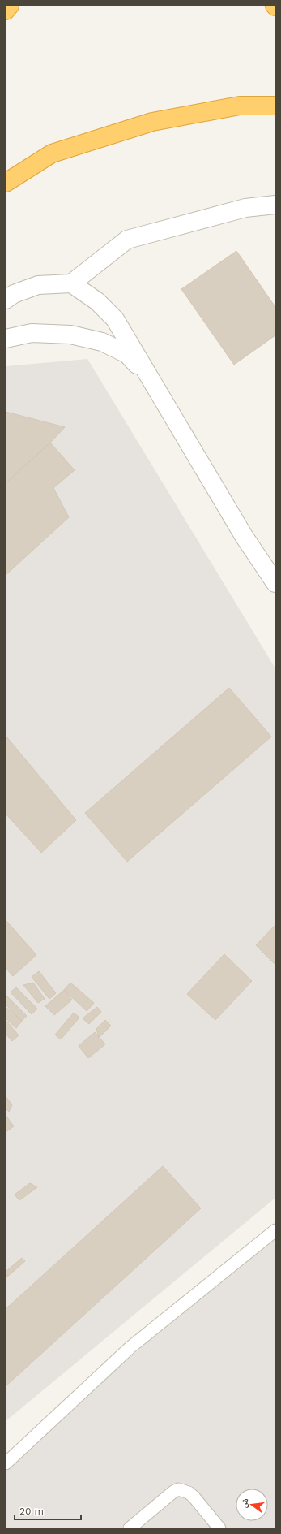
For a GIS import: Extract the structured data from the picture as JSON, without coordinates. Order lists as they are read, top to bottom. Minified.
{"scale_bar":"20 m","north":"left"}
